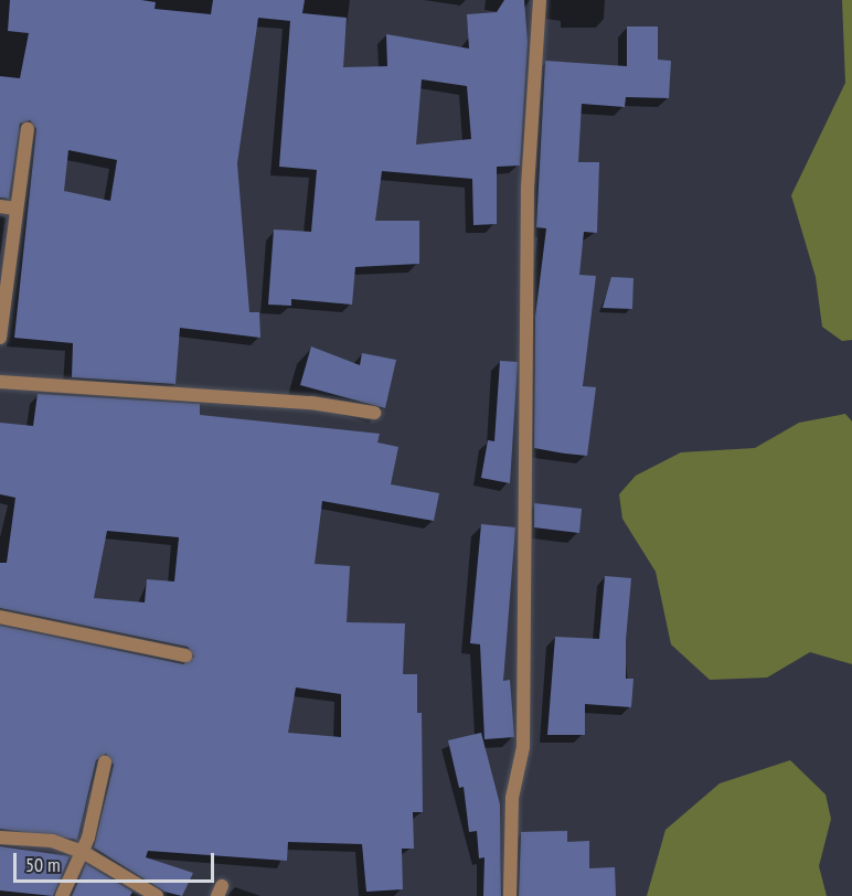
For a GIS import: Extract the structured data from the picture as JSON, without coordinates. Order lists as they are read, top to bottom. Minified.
{"scale_bar":"50 m"}
